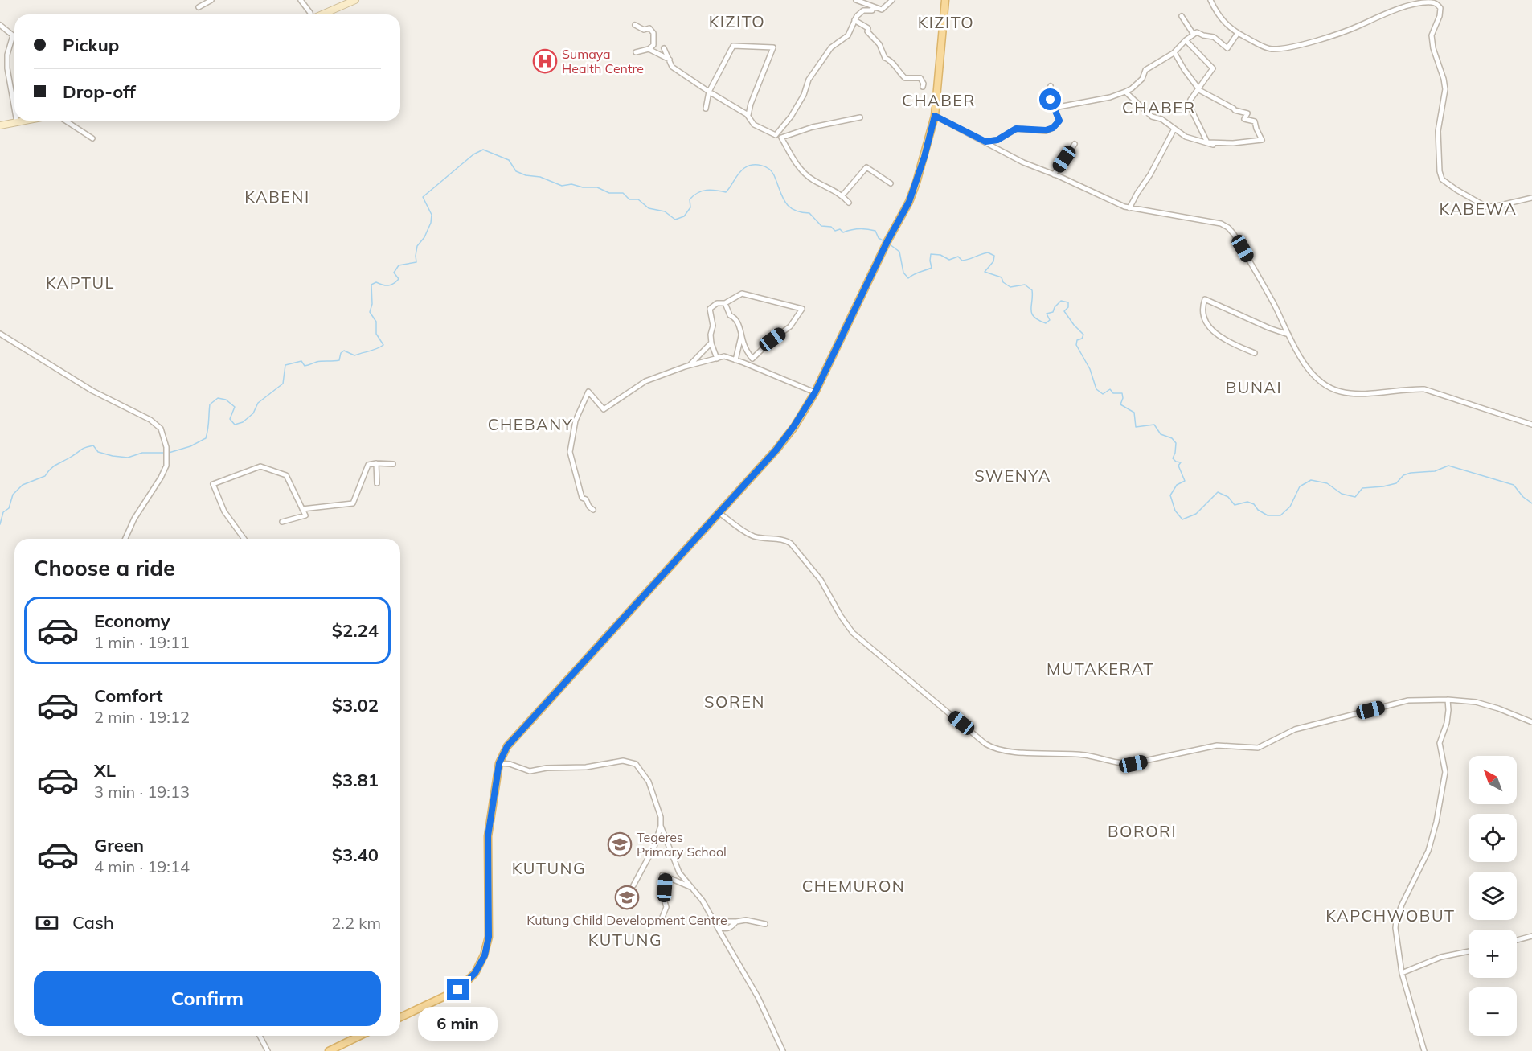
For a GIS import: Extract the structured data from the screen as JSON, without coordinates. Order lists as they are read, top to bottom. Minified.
{"districts":["KIZITO","KIZITO","CHABER","CHABER","KABENI","KABEWA","KAPTUL","BUNAI","CHEBANY","SWENYA","MUTAKERAT","SOREN","BORORI","KUTUNG","CHEMURON","KAPCHWOBUT","KUTUNG"],"places":{"hospital":["Sumaya Health Centre"],"school or university":["Tegeres Primary School","Kutung Child Development Centre"]},"north":"top left","page":{"banner":["Pickup","Drop-off"],"heading":"Choose a ride","list":[{"name":"Economy","note":"1 min · 19:11","value":"$2.24"},{"name":"Comfort","note":"2 min · 19:12","value":"$3.02"},{"name":"XL","note":"3 min · 19:13","value":"$3.81"},{"name":"Green","note":"4 min · 19:14","value":"$3.40"}],"map_buttons":["+","−"],"pay":["Cash","2.2 km"],"buttons":"Confirm","bubble":"6 min"}}
